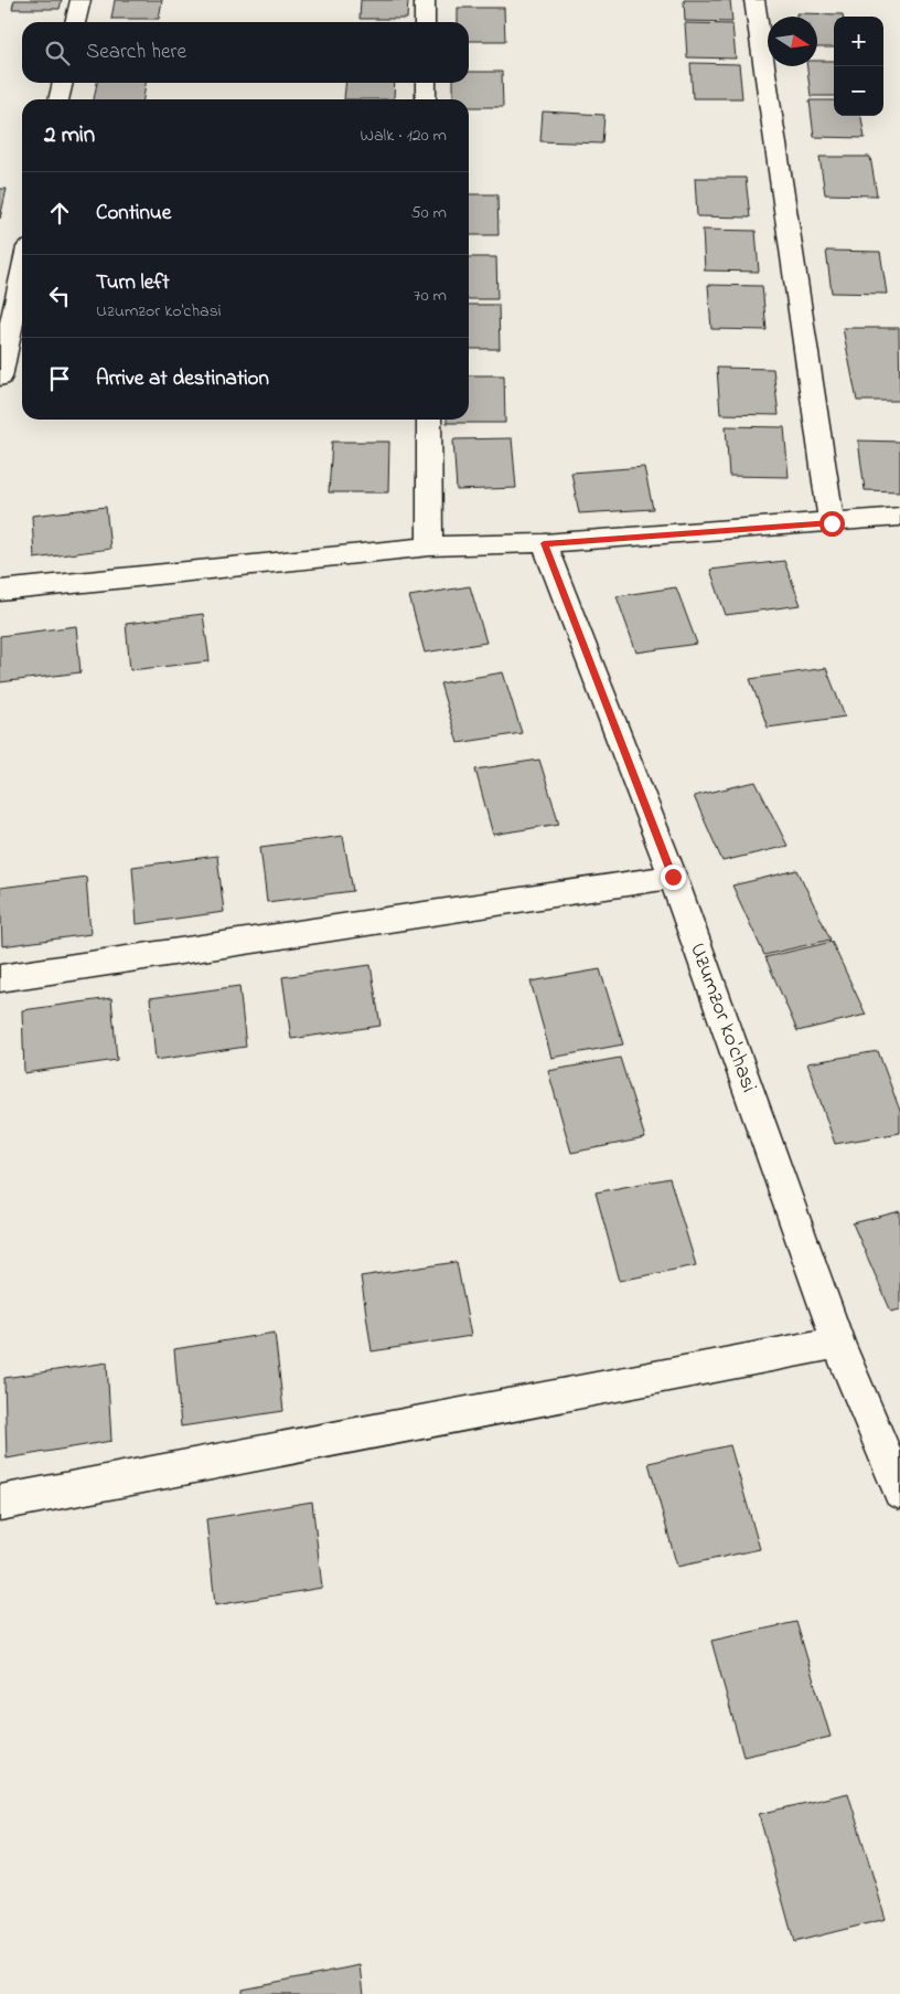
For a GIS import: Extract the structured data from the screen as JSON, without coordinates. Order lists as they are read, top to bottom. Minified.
{"streets":{"street":["Uzumzor ko'chasi"]},"north":"right","page":{"map_buttons":["+","−"],"search":"Search here","heading":["2 min","Walk · 120 m"],"list":[["Continue","50 m"],["Turn left","Uzumzor ko'chasi","70 m"],"Arrive at destination"]}}
